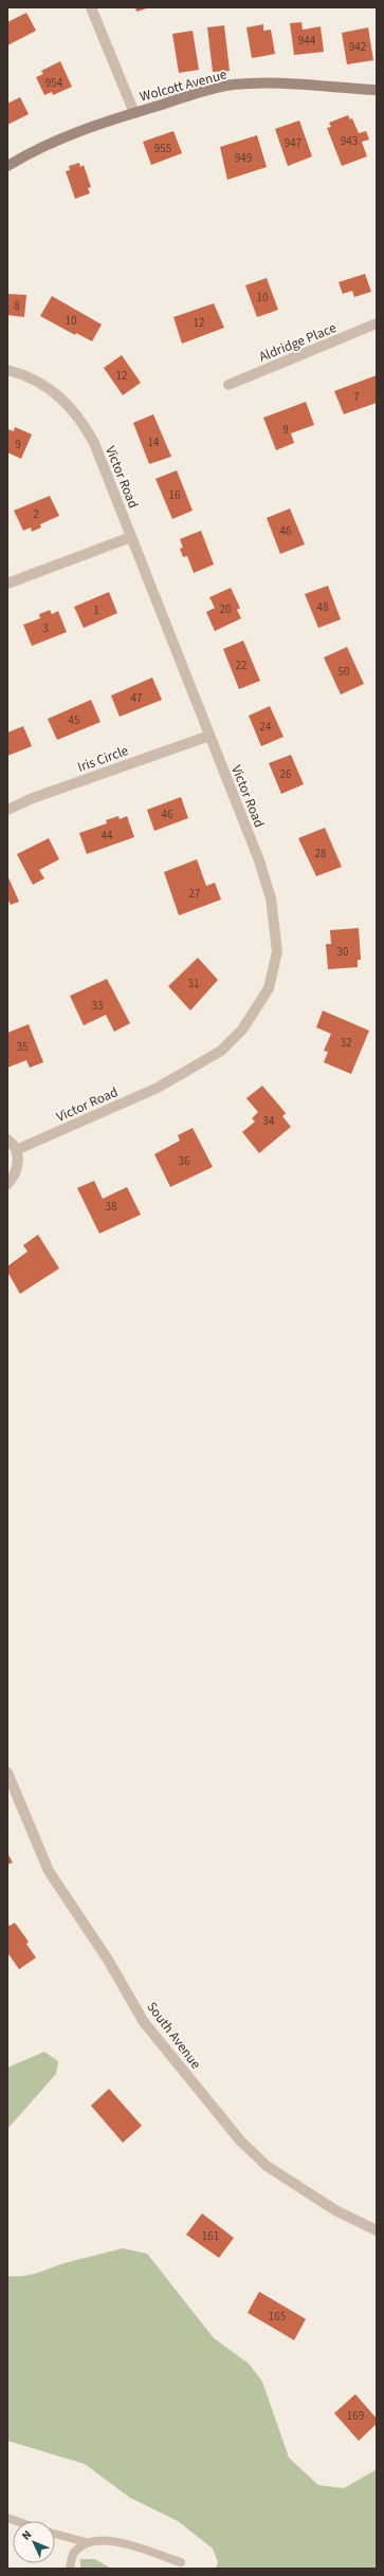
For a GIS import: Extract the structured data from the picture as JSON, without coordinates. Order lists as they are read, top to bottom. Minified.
{"streets":{"main road":["Wolcott Avenue"],"street":["Aldridge Place","Victor Road","Iris Circle","South Avenue"]},"crossings":[["Victor Road","Iris Circle"]],"house_numbers":["944","942","954","943","947","955","949","10","8","10","12","12","7","9","14","9","16","2","46","48","20","1","3","22","50","47","45","24","26","46","44","28","27","30","31","33","32","35","34","36","38","161","165","169"],"north":"top left"}
